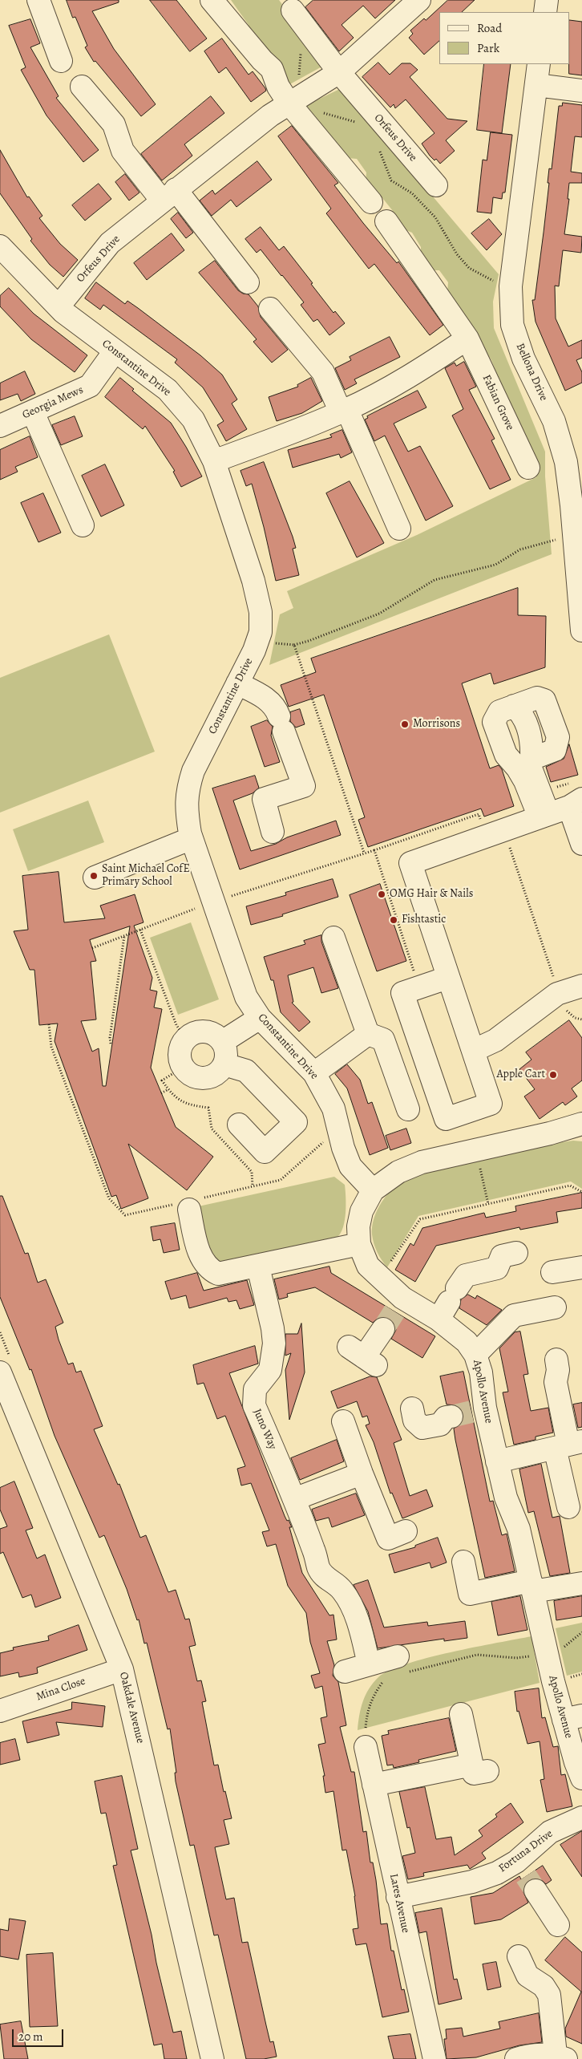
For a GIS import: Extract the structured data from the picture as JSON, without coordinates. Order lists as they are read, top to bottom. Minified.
{"streets":{"street":["Orfeus Drive","Constantine Drive","Bellona Drive","Georgia Mews","Fabian Grove","Apollo Avenue","Juno Way","Mina Close","Oakdale Avenue","Fortuna Drive","Lares Avenue"]},"crossings":[["Orfeus Drive","Constantine Drive"],["Constantine Drive","Georgia Mews"],["Constantine Drive","Apollo Avenue"],["Mina Close","Oakdale Avenue"],["Fortuna Drive","Lares Avenue"]],"places":["Morrisons","Saint Michael CofE Primary School","OMG Hair & Nails","Fishtastic","Apple Cart"],"legend":["Road","Park"],"scale_bar":"20 m"}
